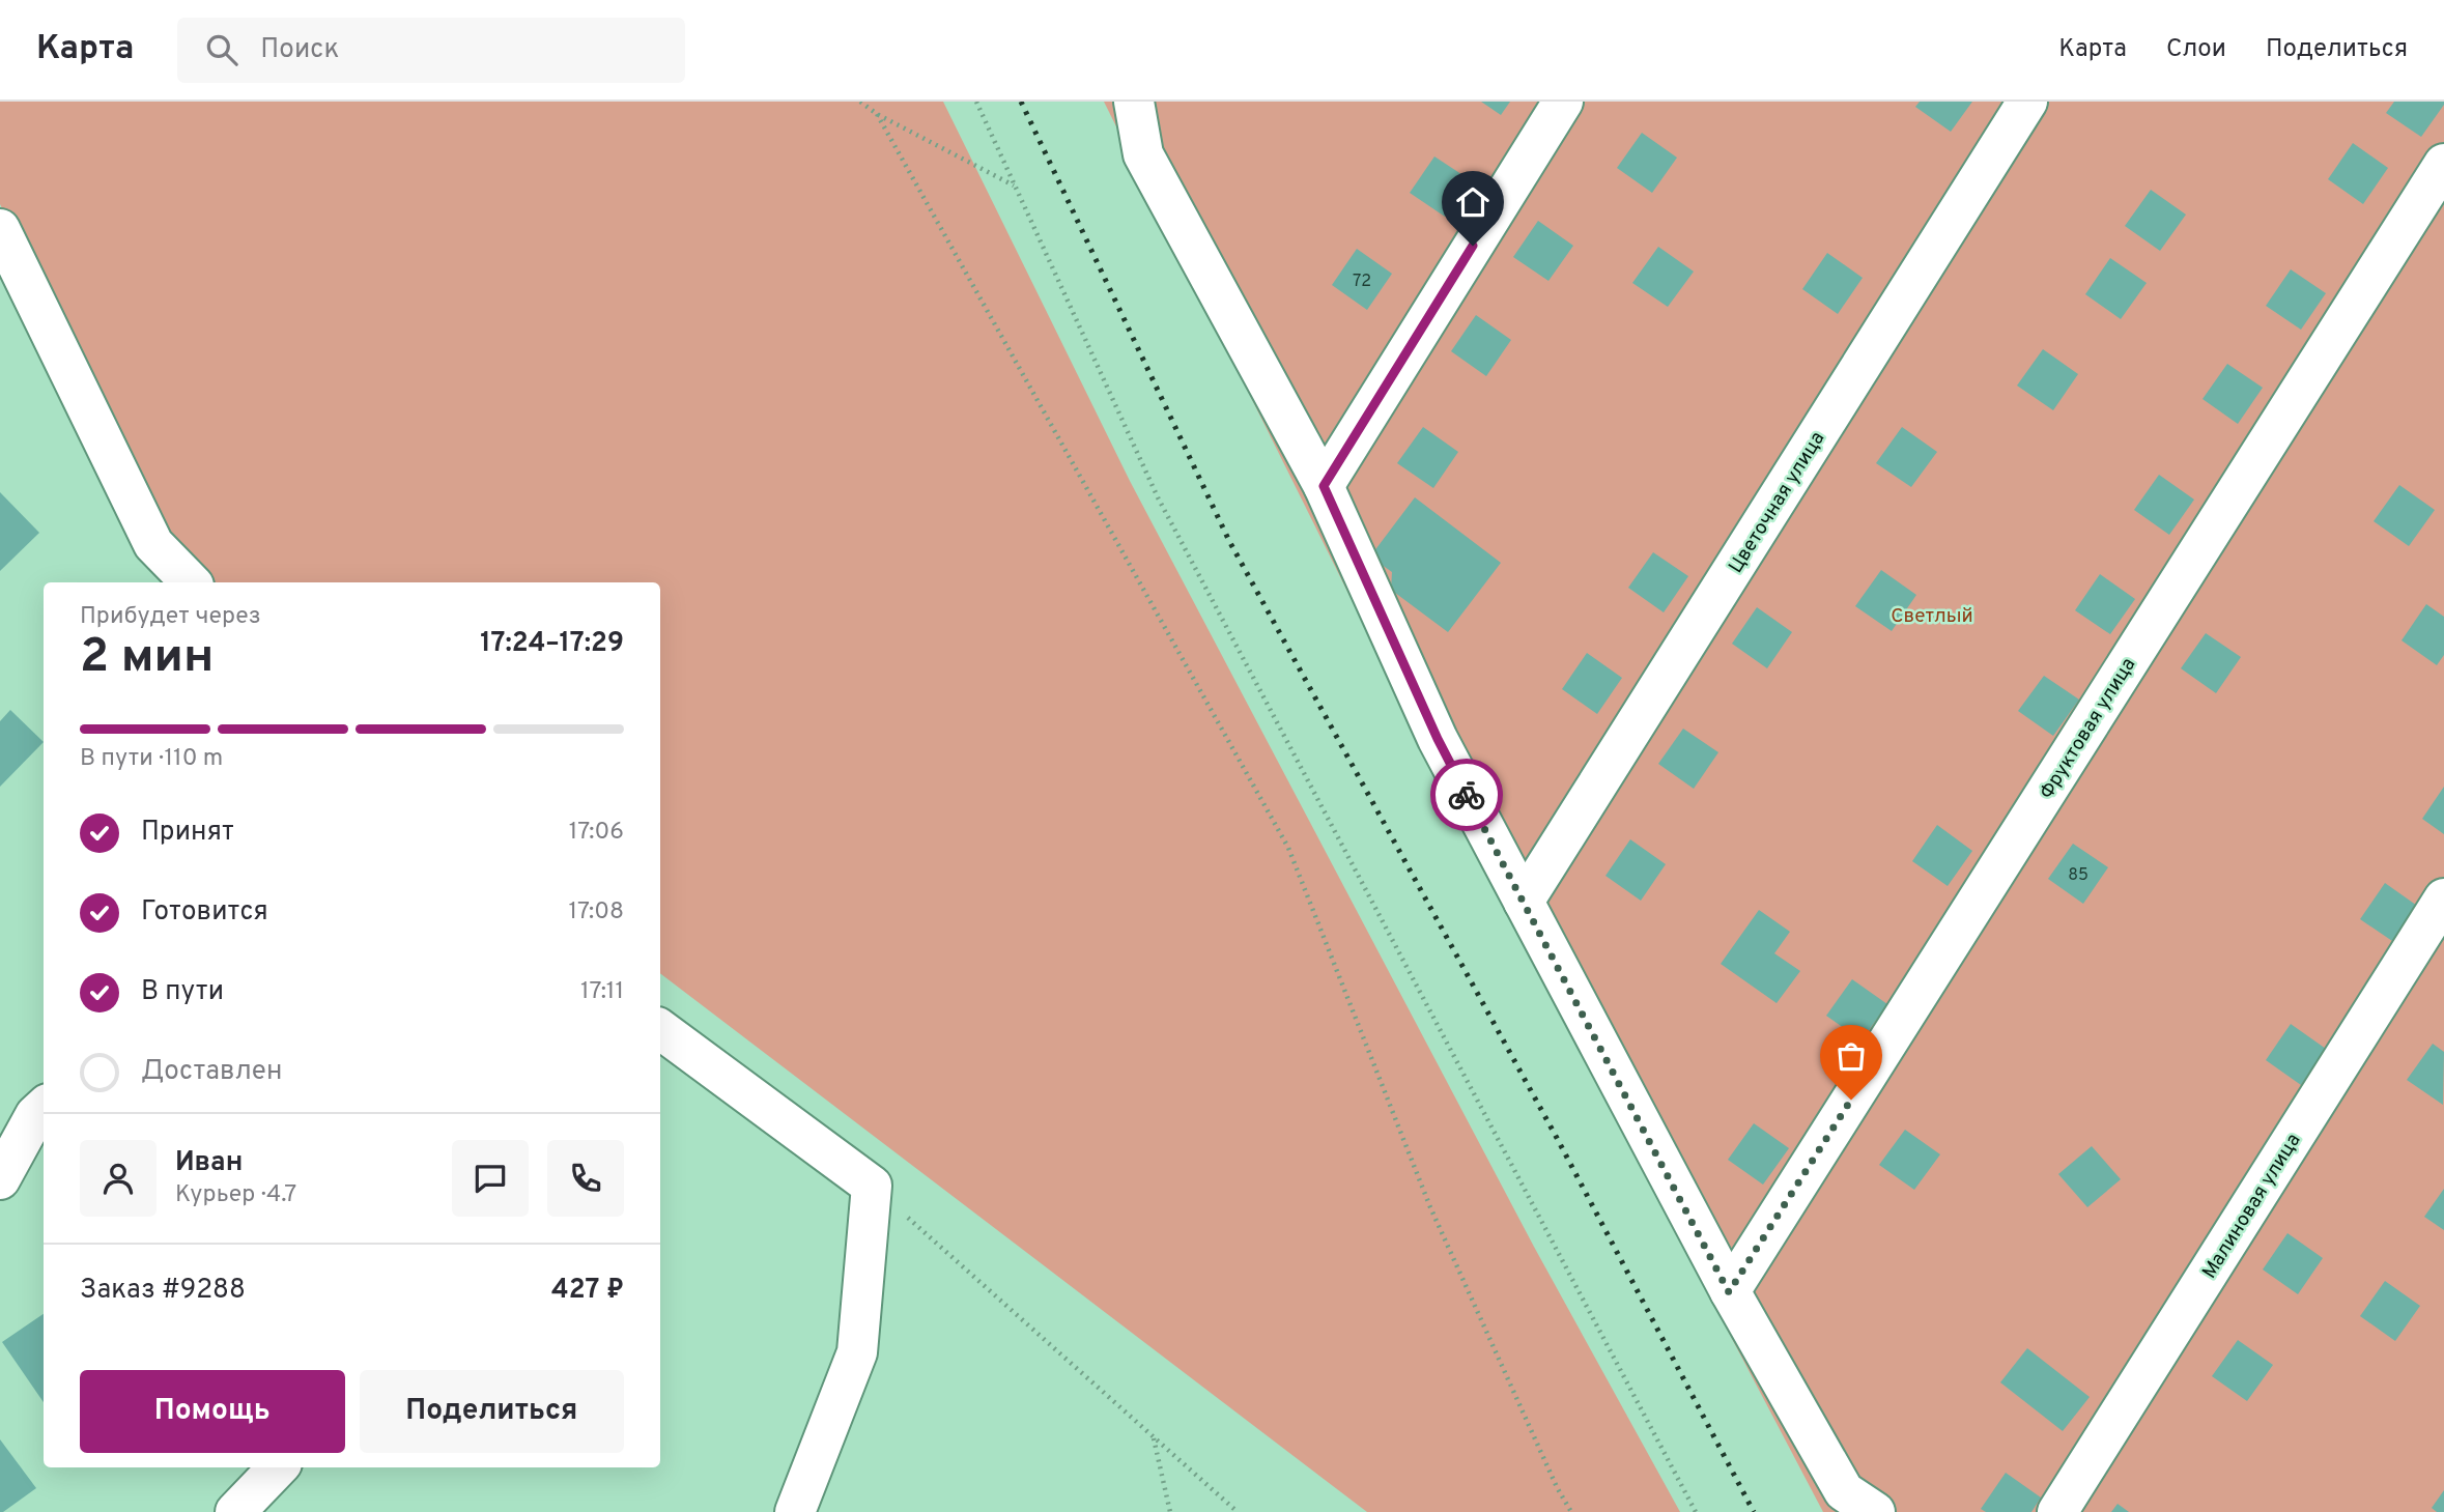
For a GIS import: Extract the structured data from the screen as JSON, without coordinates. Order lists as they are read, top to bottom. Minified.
{"streets":{"street":["Цветочная улица","Фруктовая улица","Малиновая улица"]},"parks":["Светлый"],"house_numbers":["72","85"],"page":{"header":"Карта","search":"Поиск","nav":["Карта","Слои","Поделиться"],"heading":["2 мин","Прибудет через","17:24–17:29"],"panel":["Иван","Курьер · 4.7","Заказ #9288","427 ₽"],"bar":"В пути · 110 m","list":[["Принят","17:06"],["Готовится","17:08"],["В пути","17:11"],"Доставлен"],"buttons":["Помощь","Поделиться"]}}
